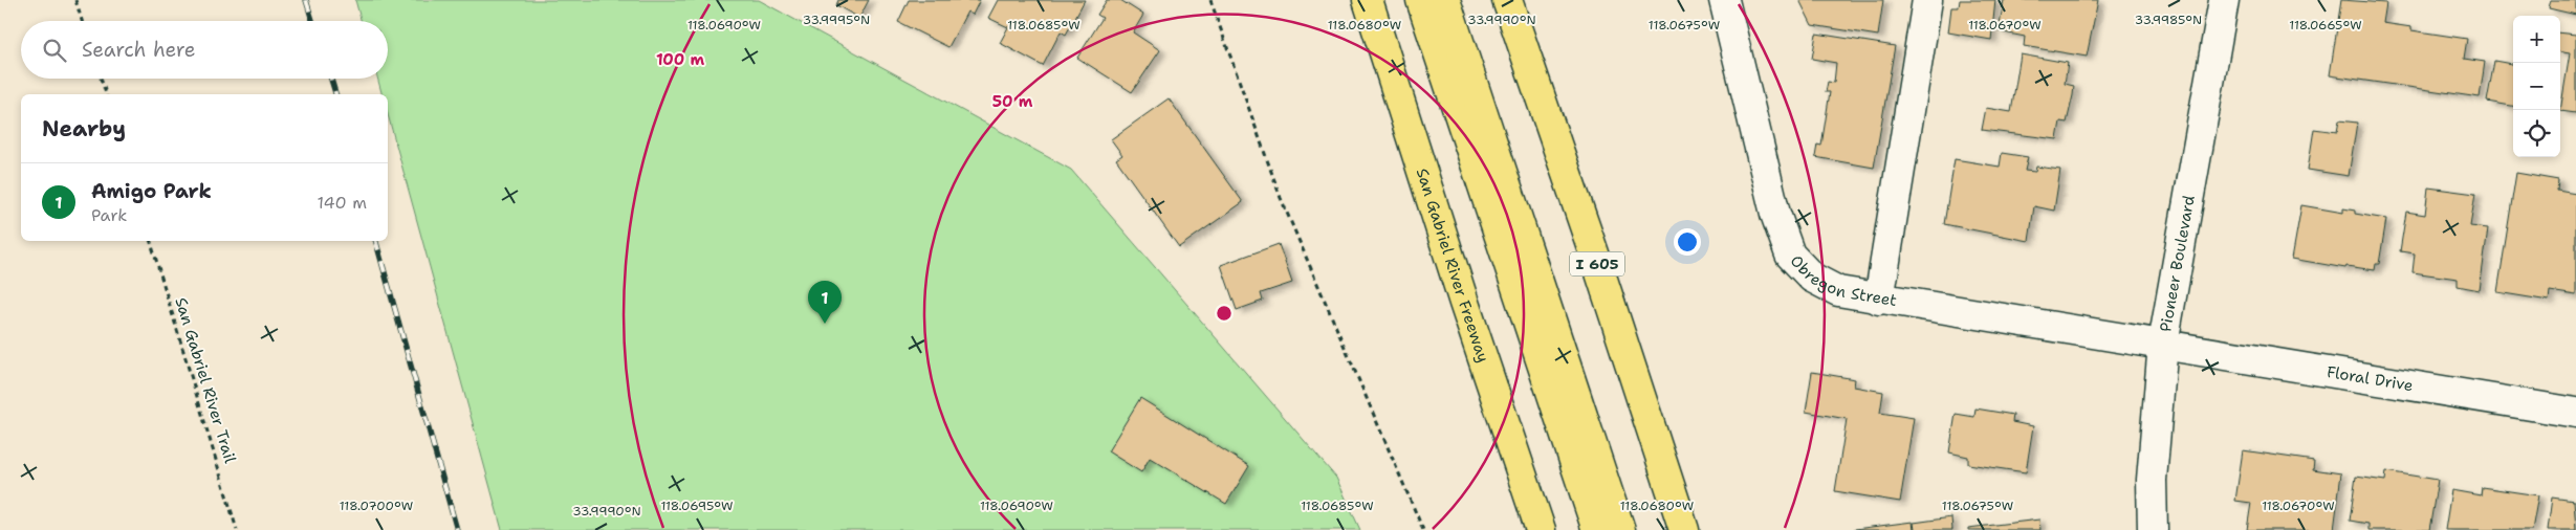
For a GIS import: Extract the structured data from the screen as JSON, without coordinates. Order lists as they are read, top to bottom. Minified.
{"streets":{"highway":["I 605","San Gabriel River Freeway"],"street":["Pioneer Boulevard","Obregon Street","Floral Drive"],"path":["San Gabriel River Trail"]},"crossings":[["Pioneer Boulevard","Obregon Street"],["Pioneer Boulevard","Floral Drive"],["Obregon Street","Floral Drive"]],"page":{"map_buttons":["+","−"],"search":"Search here","heading":"Nearby","list":[{"mark":"1","name":"Amigo Park","note":"Park","value":"140 m"}],"pins":"1"},"coordinates":["33.9995°N","33.9990°N","33.9985°N","118.0690°W","118.0685°W","118.0680°W","118.0670°W","118.0665°W","118.0675°W","118.0700°W","118.0695°W"],"rings":["100 m","50 m"]}
